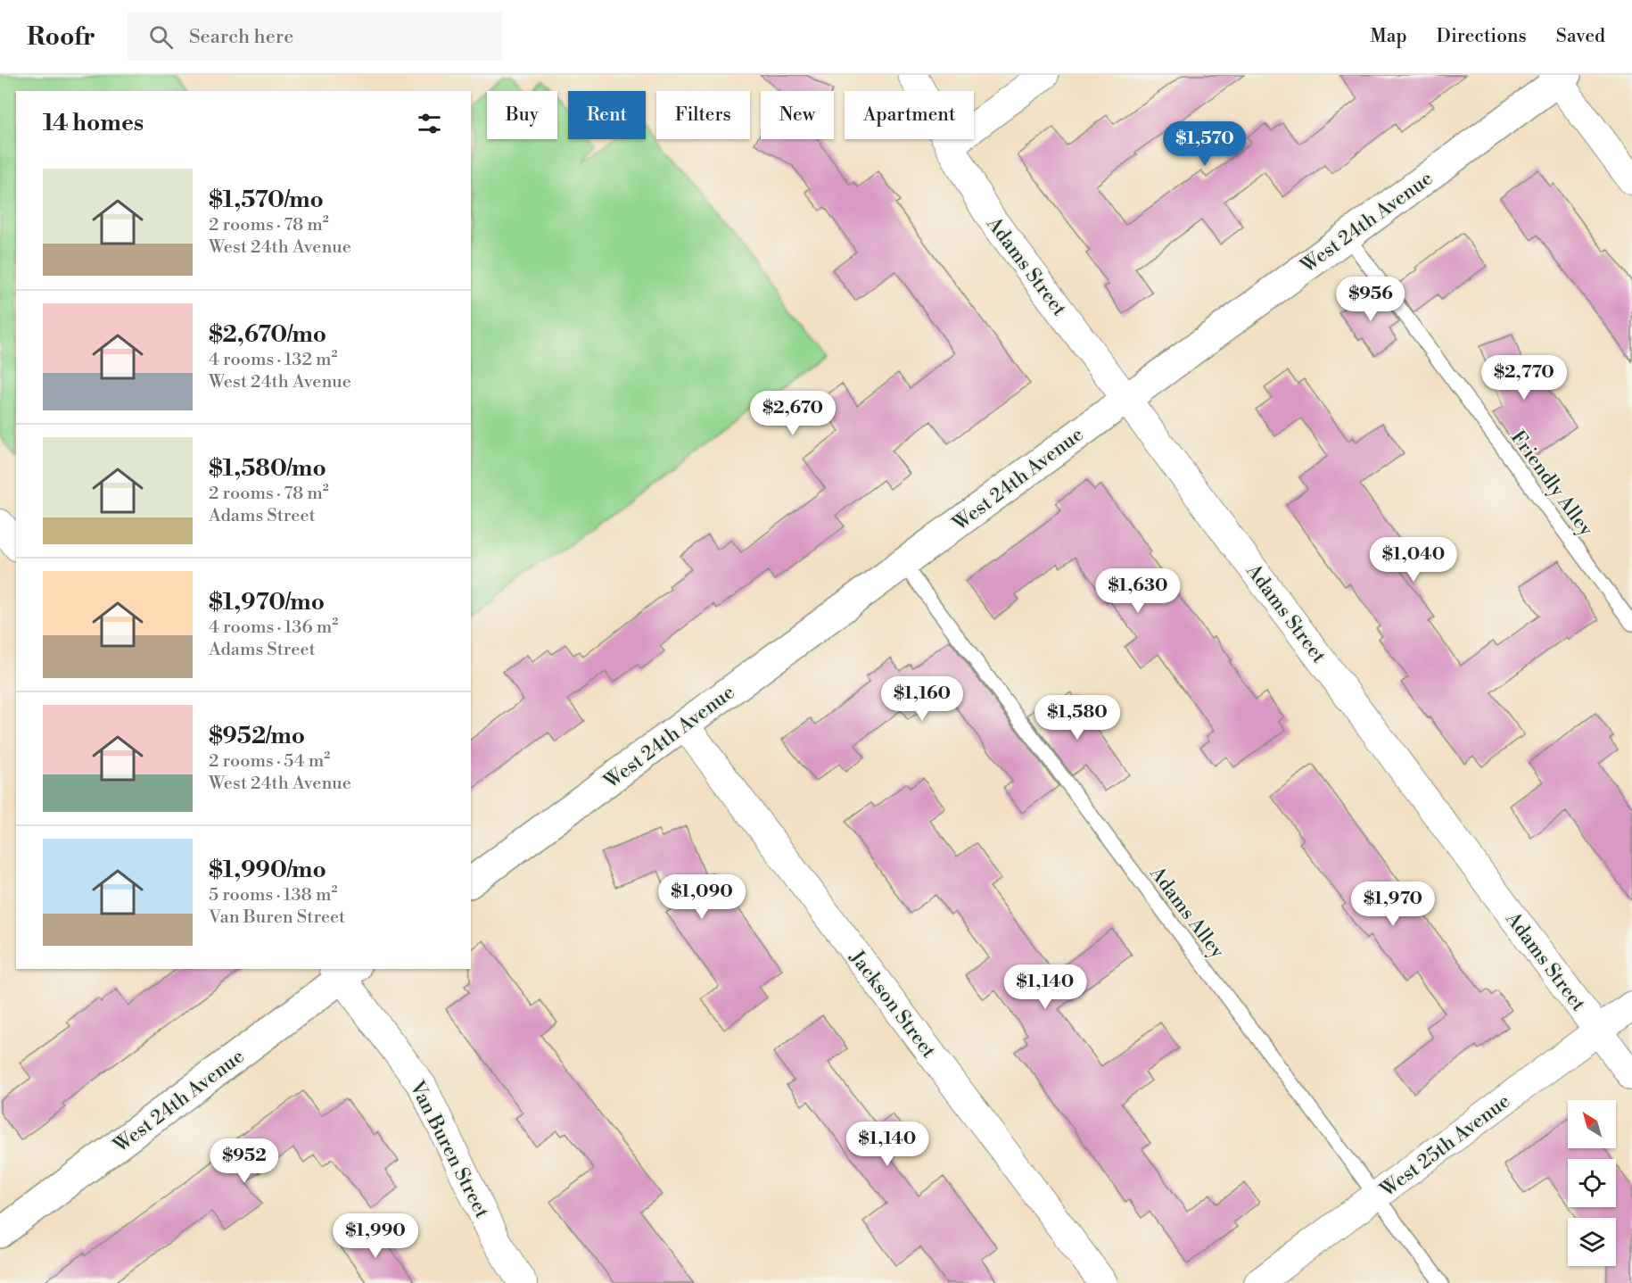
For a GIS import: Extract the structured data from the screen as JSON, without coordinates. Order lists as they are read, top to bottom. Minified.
{"streets":{"street":["West 24th Avenue","Adams Street","Jackson Street","West 25th Avenue","Van Buren Street"],"lane":["Friendly Alley","Adams Alley"]},"crossings":[["West 24th Avenue","Adams Street"],["West 24th Avenue","Friendly Alley"],["West 24th Avenue","Adams Alley"],["West 24th Avenue","Jackson Street"],["West 24th Avenue","Van Buren Street"],["Adams Street","West 25th Avenue"],["Adams Alley","West 25th Avenue"]],"north":"top left","page":{"header":"Roofr","search":"Search here","nav":["Map","Directions","Saved"],"chip":["Buy","Rent","Filters","New","Apartment"],"heading":"14 homes","price":["$1,570","$956","$2,770","$2,670","$1,040","$1,630","$1,160","$1,580","$1,090","$1,970","$1,140","$1,140","$952","$1,990"],"list":[{"name":"$1,570/mo","note":"2 rooms · 78 m² · West 24th Avenue"},{"name":"$2,670/mo","note":"4 rooms · 132 m² · West 24th Avenue"},{"name":"$1,580/mo","note":"2 rooms · 78 m² · Adams Street"},{"name":"$1,970/mo","note":"4 rooms · 136 m² · Adams Street"},{"name":"$952/mo","note":"2 rooms · 54 m² · West 24th Avenue"},{"name":"$1,990/mo","note":"5 rooms · 138 m² · Van Buren Street"}]}}
